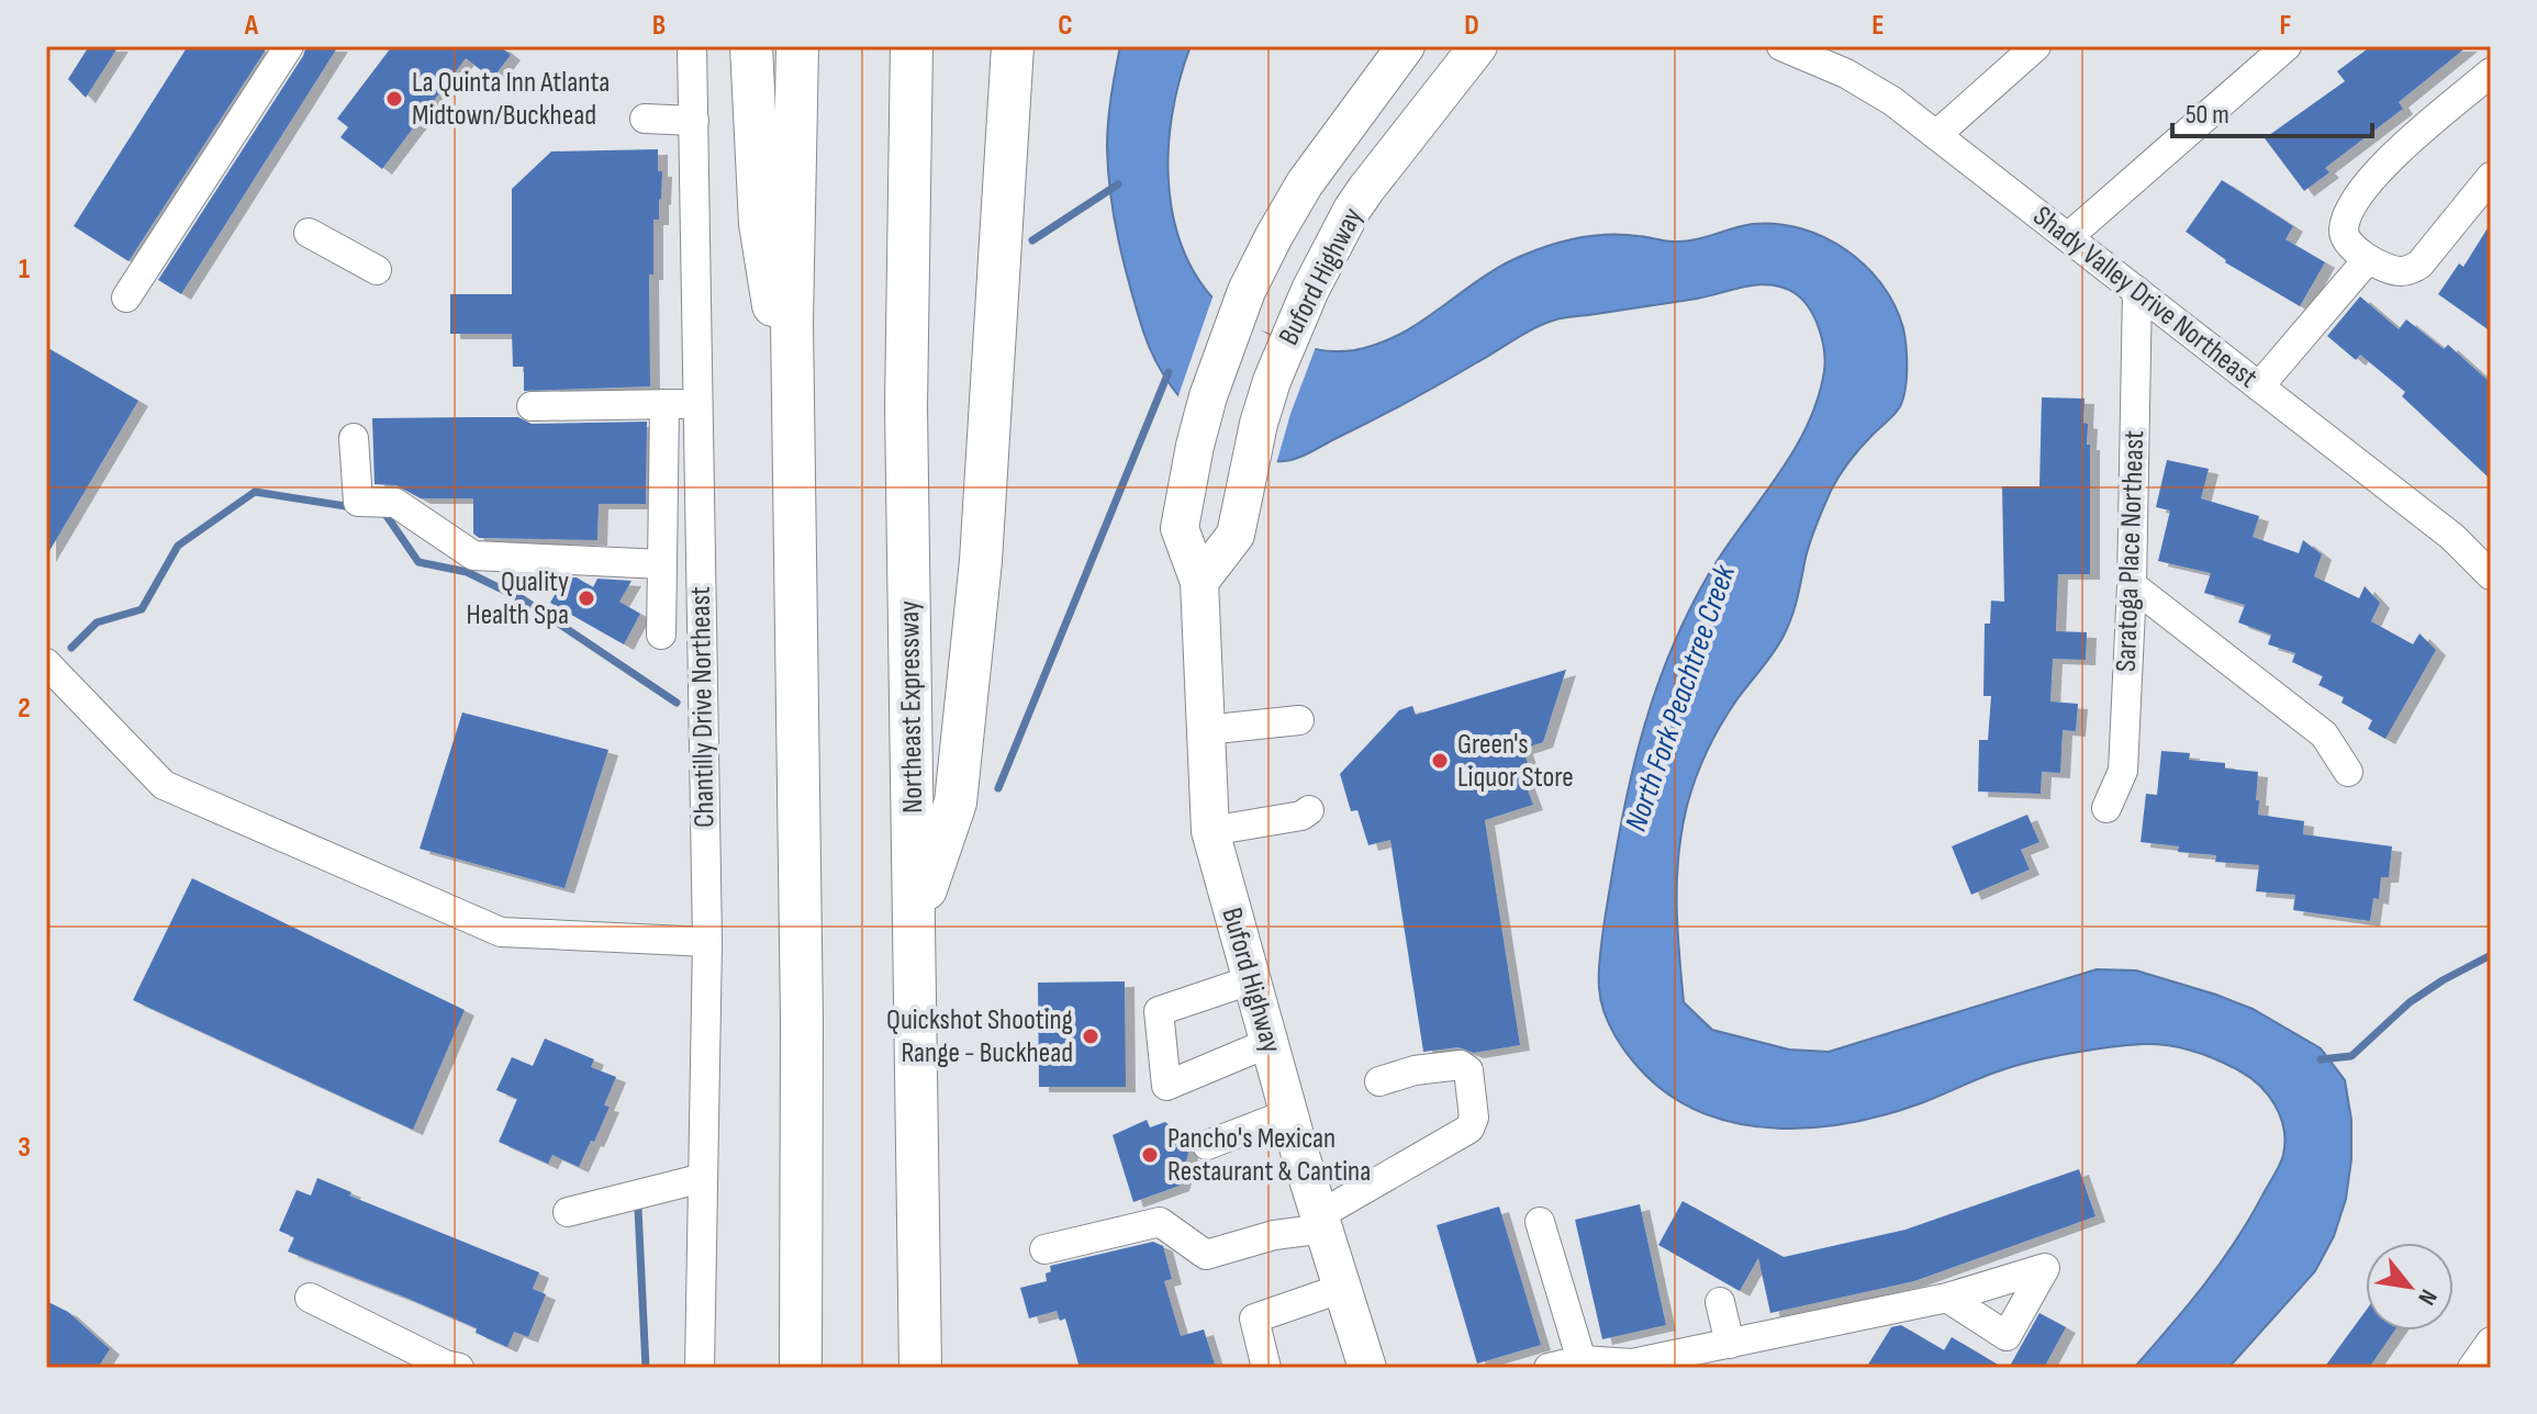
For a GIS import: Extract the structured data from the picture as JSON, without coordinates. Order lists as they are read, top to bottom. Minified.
{"streets":{"highway":["Northeast Expressway"],"main road":["Buford Highway"],"street":["Shady Valley Drive Northeast","Saratoga Place Northeast","Chantilly Drive Northeast"]},"crossings":[["Shady Valley Drive Northeast","Saratoga Place Northeast"]],"water":["North Fork Peachtree Creek"],"places":["La Quinta Inn Atlanta Midtown/Buckhead","Quality Health Spa","Green's Liquor Store","Quickshot Shooting Range - Buckhead","Pancho's Mexican Restaurant & Cantina"],"scale_bar":"50 m","north":"bottom right","grid":{"columns":["A","B","C","D","E","F"],"rows":["1","2","3"]}}
